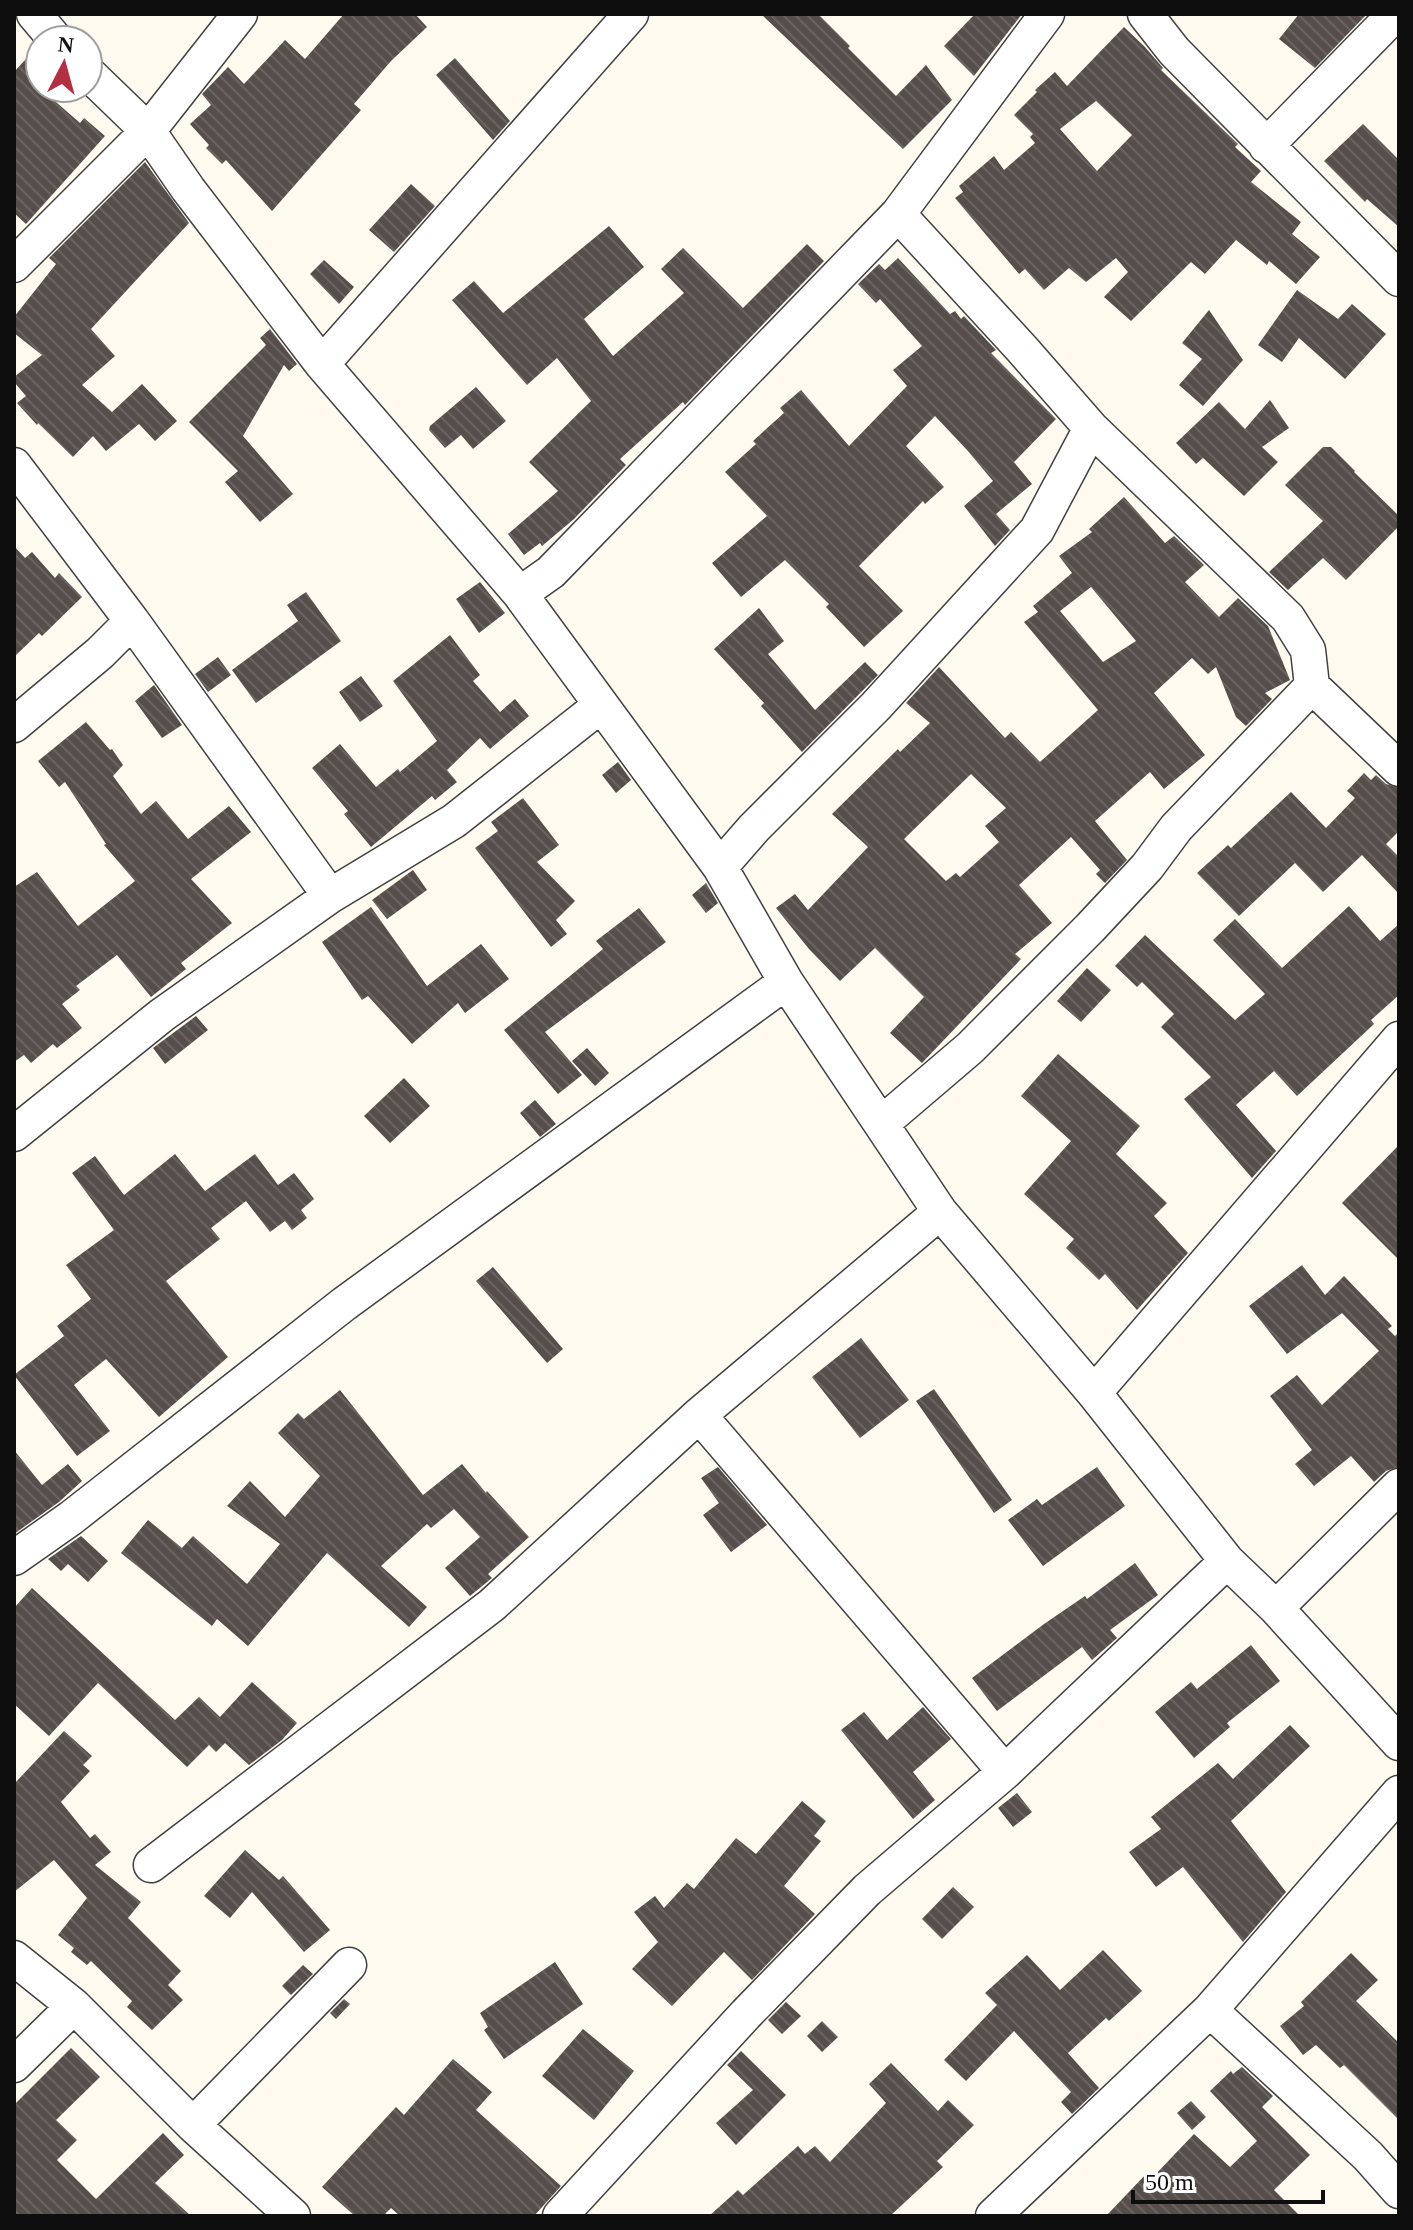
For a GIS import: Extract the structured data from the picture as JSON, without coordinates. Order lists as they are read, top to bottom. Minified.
{"scale_bar":"50 m","north":"top"}
